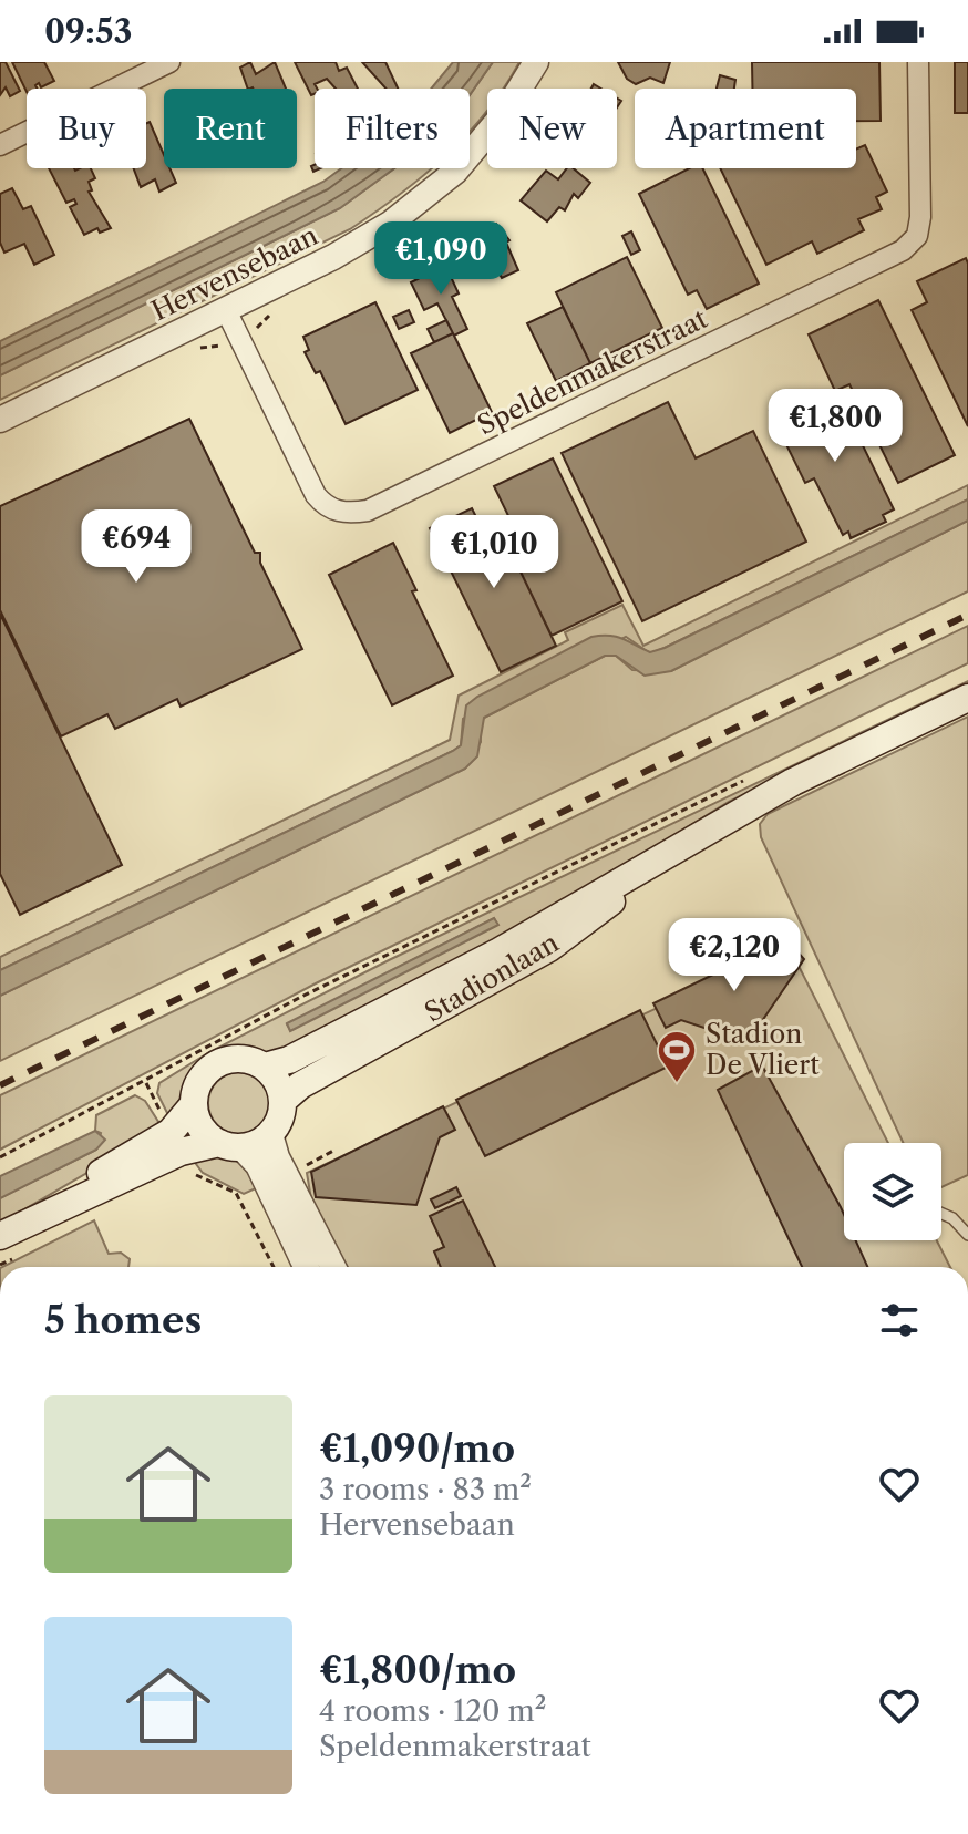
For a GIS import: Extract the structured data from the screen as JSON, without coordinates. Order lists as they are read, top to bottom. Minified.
{"streets":{"main road":["Stadionlaan"],"street":["Hervensebaan","Speldenmakerstraat"]},"crossings":[["Hervensebaan","Speldenmakerstraat"]],"places":{"sports":["Stadion De Vliert"]},"page":{"status":"09:53","chip":["Buy","Rent","Filters","New","Apartment"],"price":["€1,090","€1,800","€694","€1,010","€2,120"],"heading":"5 homes","list":[{"name":"€1,090/mo","note":"3 rooms · 83 m² · Hervensebaan"},{"name":"€1,800/mo","note":"4 rooms · 120 m² · Speldenmakerstraat"}]}}
